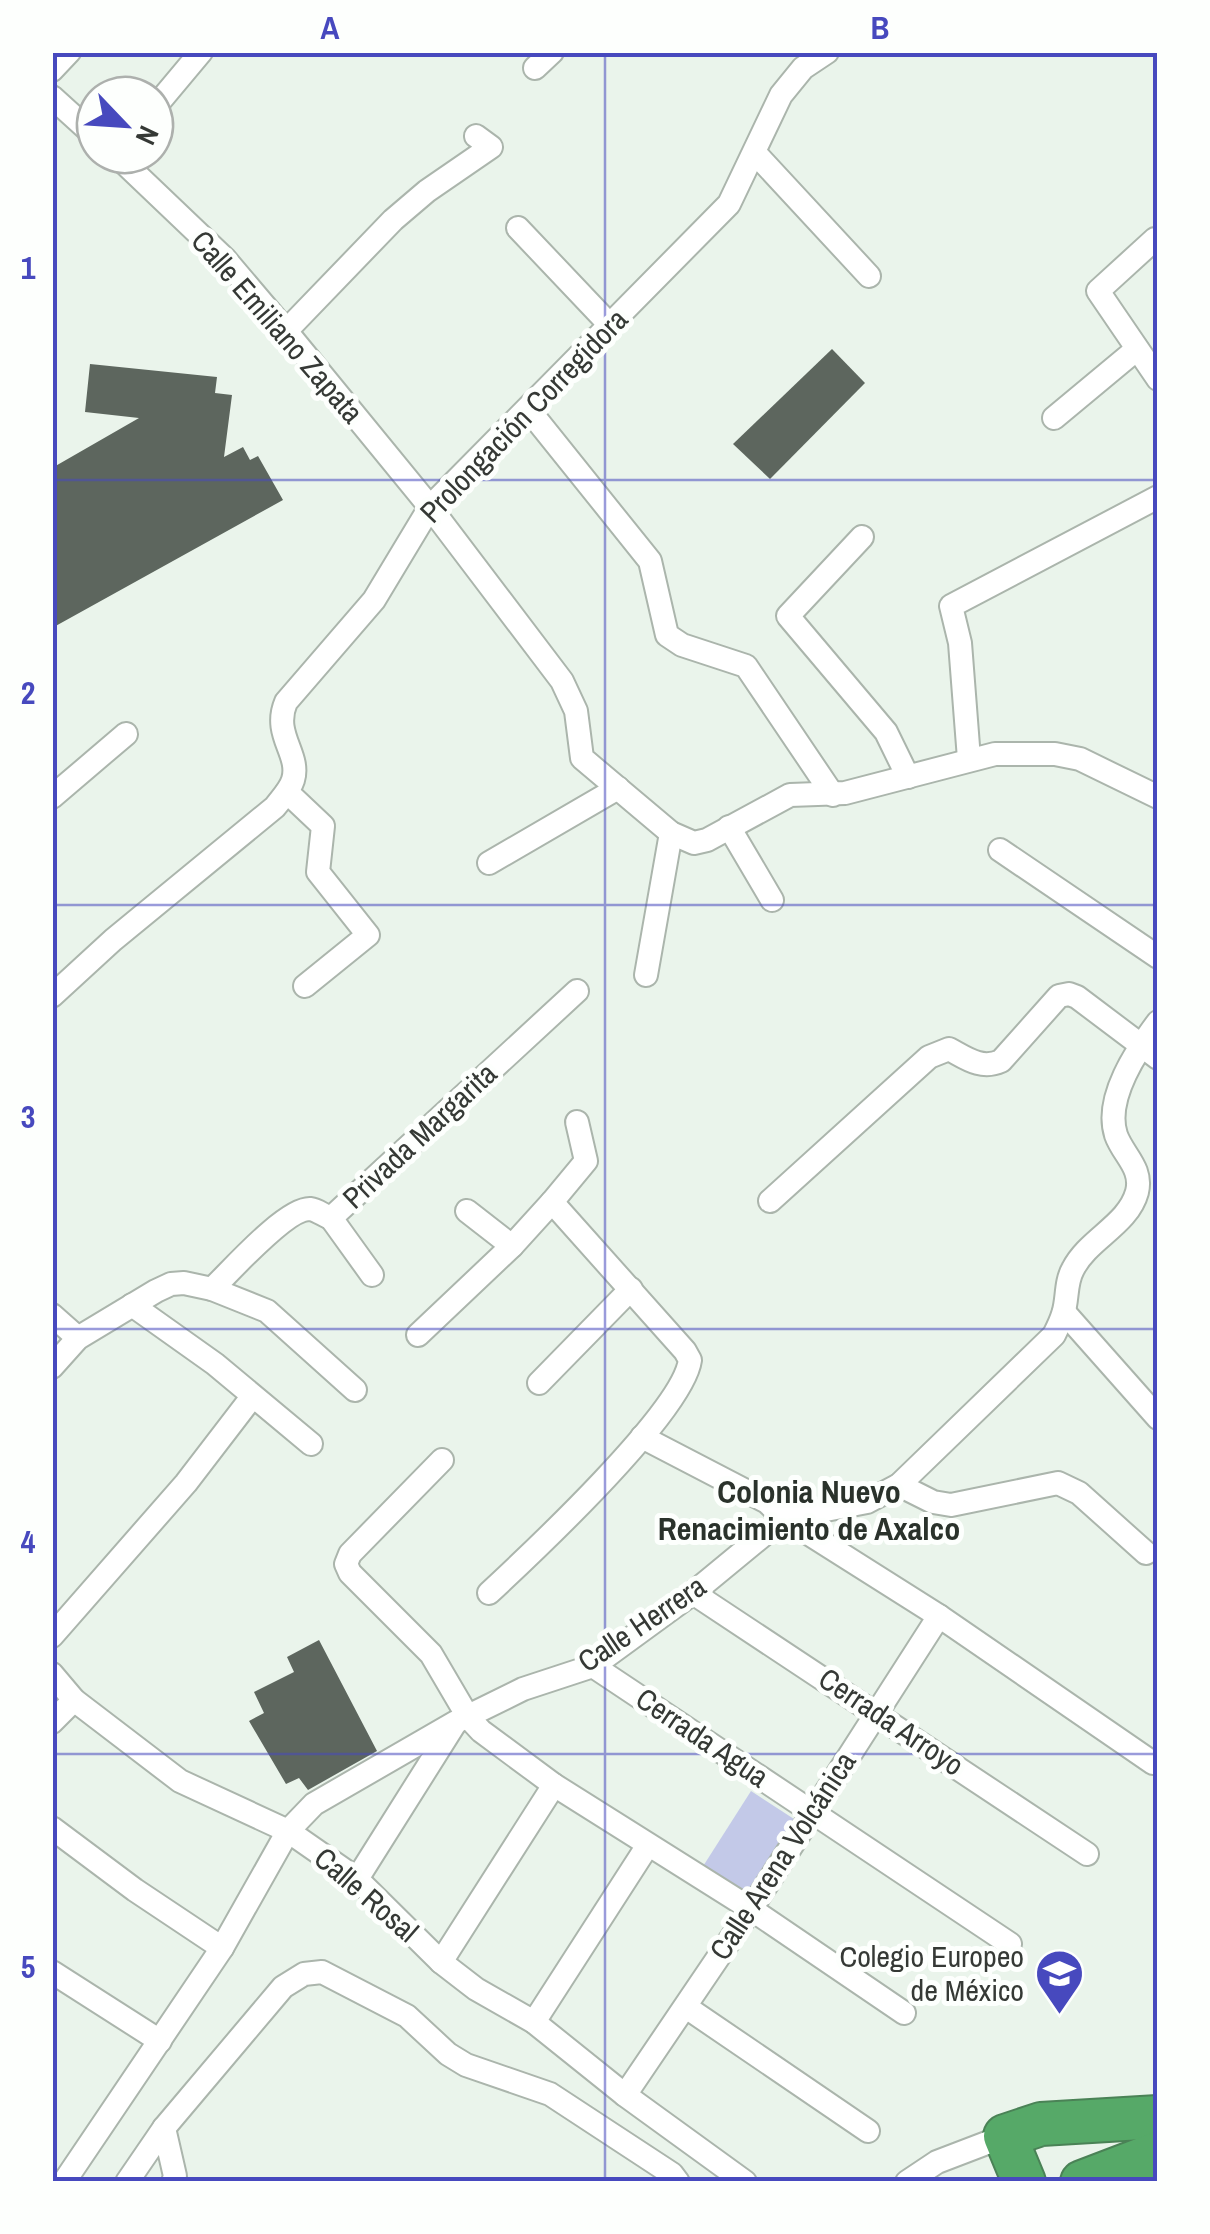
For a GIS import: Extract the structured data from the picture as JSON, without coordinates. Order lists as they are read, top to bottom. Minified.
{"streets":{"street":["Calle Emiliano Zapata","Prolongación Corregidora","Privada Margarita","Calle Herrera","Cerrada Arroyo","Cerrada Agua","Calle Arena Volcánica","Calle Rosal"]},"crossings":[["Calle Emiliano Zapata","Prolongación Corregidora"],["Calle Herrera","Cerrada Arroyo"],["Calle Herrera","Cerrada Agua"],["Calle Herrera","Calle Rosal"],["Cerrada Arroyo","Calle Arena Volcánica"],["Cerrada Agua","Calle Arena Volcánica"],["Calle Arena Volcánica","Calle Rosal"]],"districts":["Colonia Nuevo Renacimiento de Axalco"],"places":{"school or university":["Colegio Europeo de México"]},"north":"bottom right","grid":{"columns":["A","B"],"rows":["1","2","3","4","5"]}}
